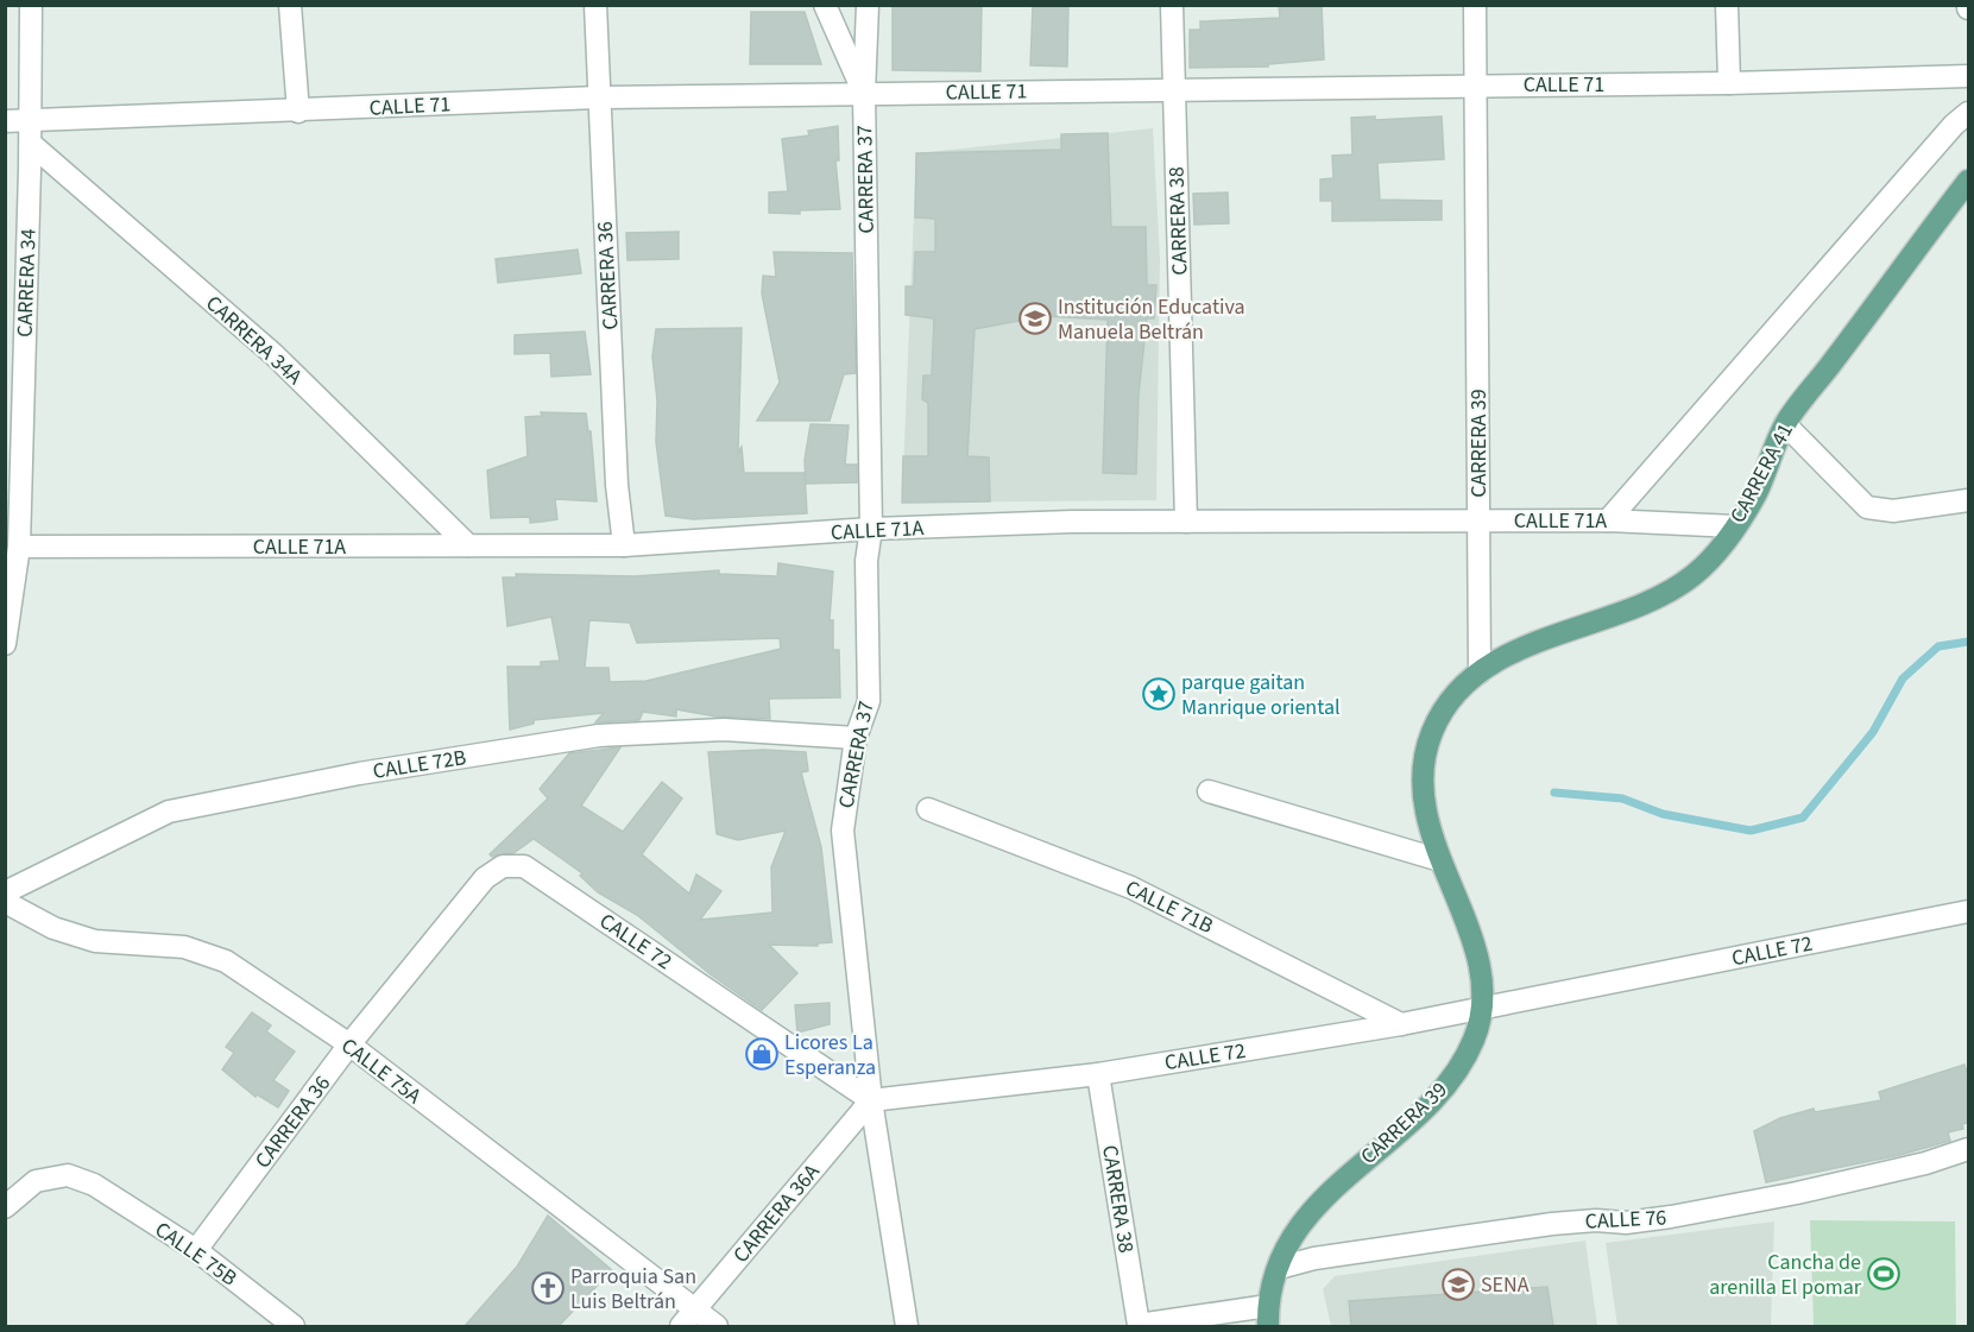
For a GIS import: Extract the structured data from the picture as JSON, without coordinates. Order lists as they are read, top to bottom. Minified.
{"streets":{"main road":["CARRERA 39","CARRERA 41"],"street":["CALLE 71","CARRERA 37","CARRERA 38","CARRERA 36","CARRERA 34","CARRERA 34A","CALLE 71A","CALLE 72B","CALLE 71B","CALLE 72","CALLE 75A","CARRERA 36A","CALLE 76","CALLE 75B"]},"crossings":[["CALLE 71","CARRERA 37"],["CALLE 71","CARRERA 38"],["CALLE 71","CARRERA 36"],["CALLE 71","CARRERA 34"],["CALLE 71","CARRERA 39"],["CARRERA 37","CALLE 71A"],["CARRERA 37","CALLE 72B"],["CARRERA 37","CALLE 72"],["CARRERA 37","CARRERA 36A"],["CARRERA 38","CARRERA 39"],["CARRERA 38","CALLE 71A"],["CARRERA 38","CALLE 72"],["CARRERA 36","CALLE 71A"],["CARRERA 36","CALLE 72"],["CARRERA 36","CALLE 75A"],["CARRERA 36","CALLE 75B"],["CARRERA 34","CARRERA 34A"],["CARRERA 34","CALLE 71A"],["CARRERA 34A","CALLE 71A"],["CARRERA 39","CARRERA 41"],["CARRERA 39","CALLE 71A"],["CARRERA 39","CALLE 72"],["CARRERA 39","CALLE 76"],["CARRERA 41","CALLE 71A"],["CALLE 71B","CALLE 72"],["CALLE 72","CARRERA 36A"],["CALLE 75A","CARRERA 36A"]],"places":{"school or university":["Institución Educativa Manuela Beltrán","SENA"],"place":["parque gaitan Manrique oriental"],"shop":["Licores La Esperanza"],"sports":["Cancha de arenilla El pomar"],"church":["Parroquia San Luis Beltrán"]}}
